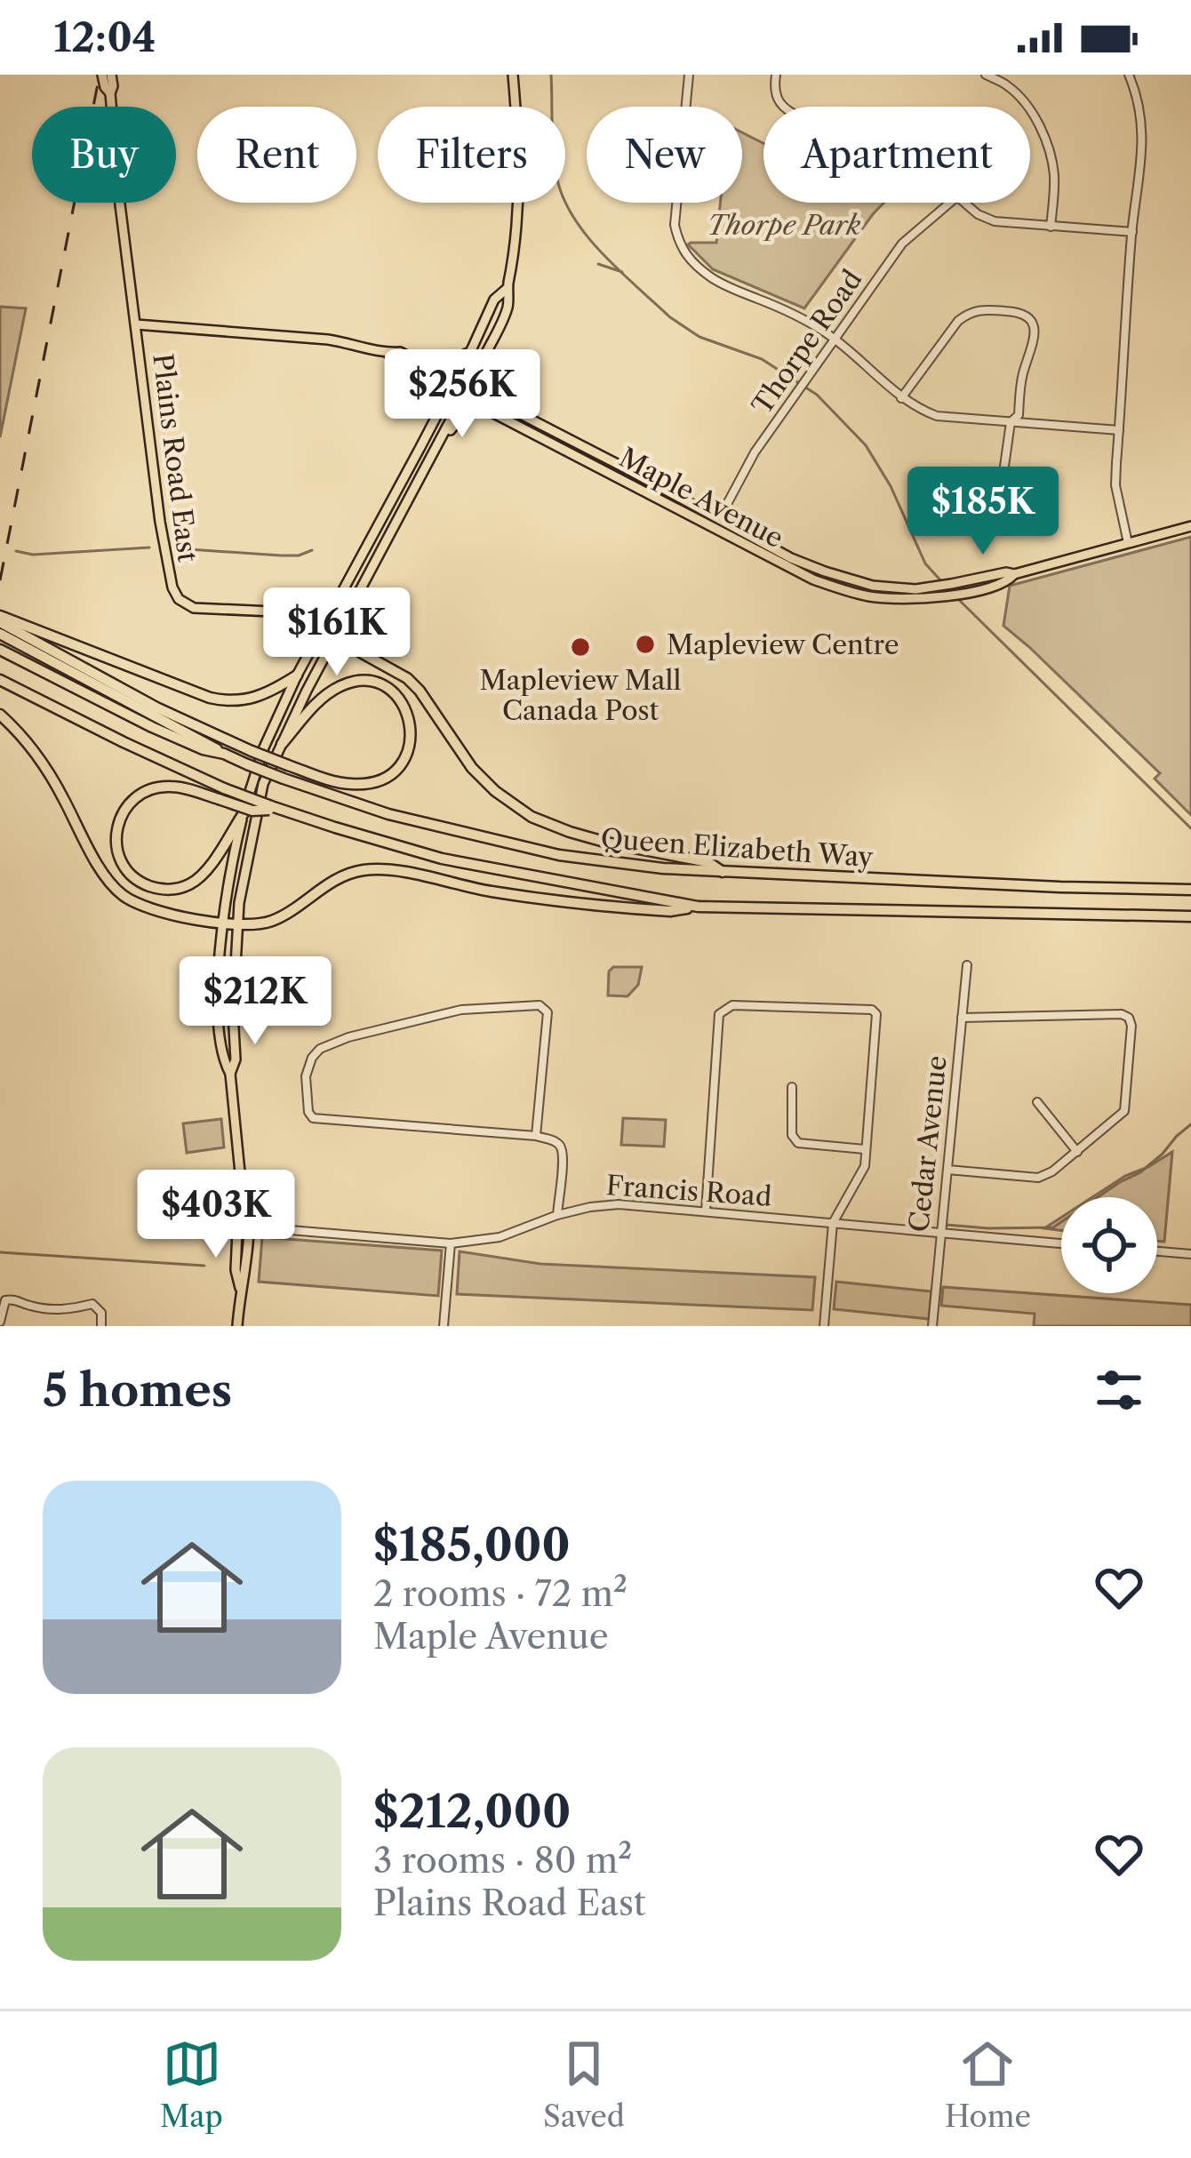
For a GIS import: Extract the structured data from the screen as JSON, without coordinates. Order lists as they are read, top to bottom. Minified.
{"streets":{"highway":["Queen Elizabeth Way"],"main road":["Plains Road East","Maple Avenue"],"street":["Thorpe Road","Cedar Avenue","Francis Road"]},"crossings":[["Thorpe Road","Maple Avenue"],["Plains Road East","Maple Avenue"],["Cedar Avenue","Francis Road"]],"parks":["Thorpe Park"],"places":["Mapleview Centre","Mapleview Mall Canada Post"],"page":{"status":"12:04","chip":["Buy","Rent","Filters","New","Apartment"],"price":["$256K","$185K","$161K","$212K","$403K"],"heading":"5 homes","list":[{"name":"$185,000","note":"2 rooms · 72 m² · Maple Avenue"},{"name":"$212,000","note":"3 rooms · 80 m² · Plains Road East"}],"tabs":["Map","Saved","Home"]}}
